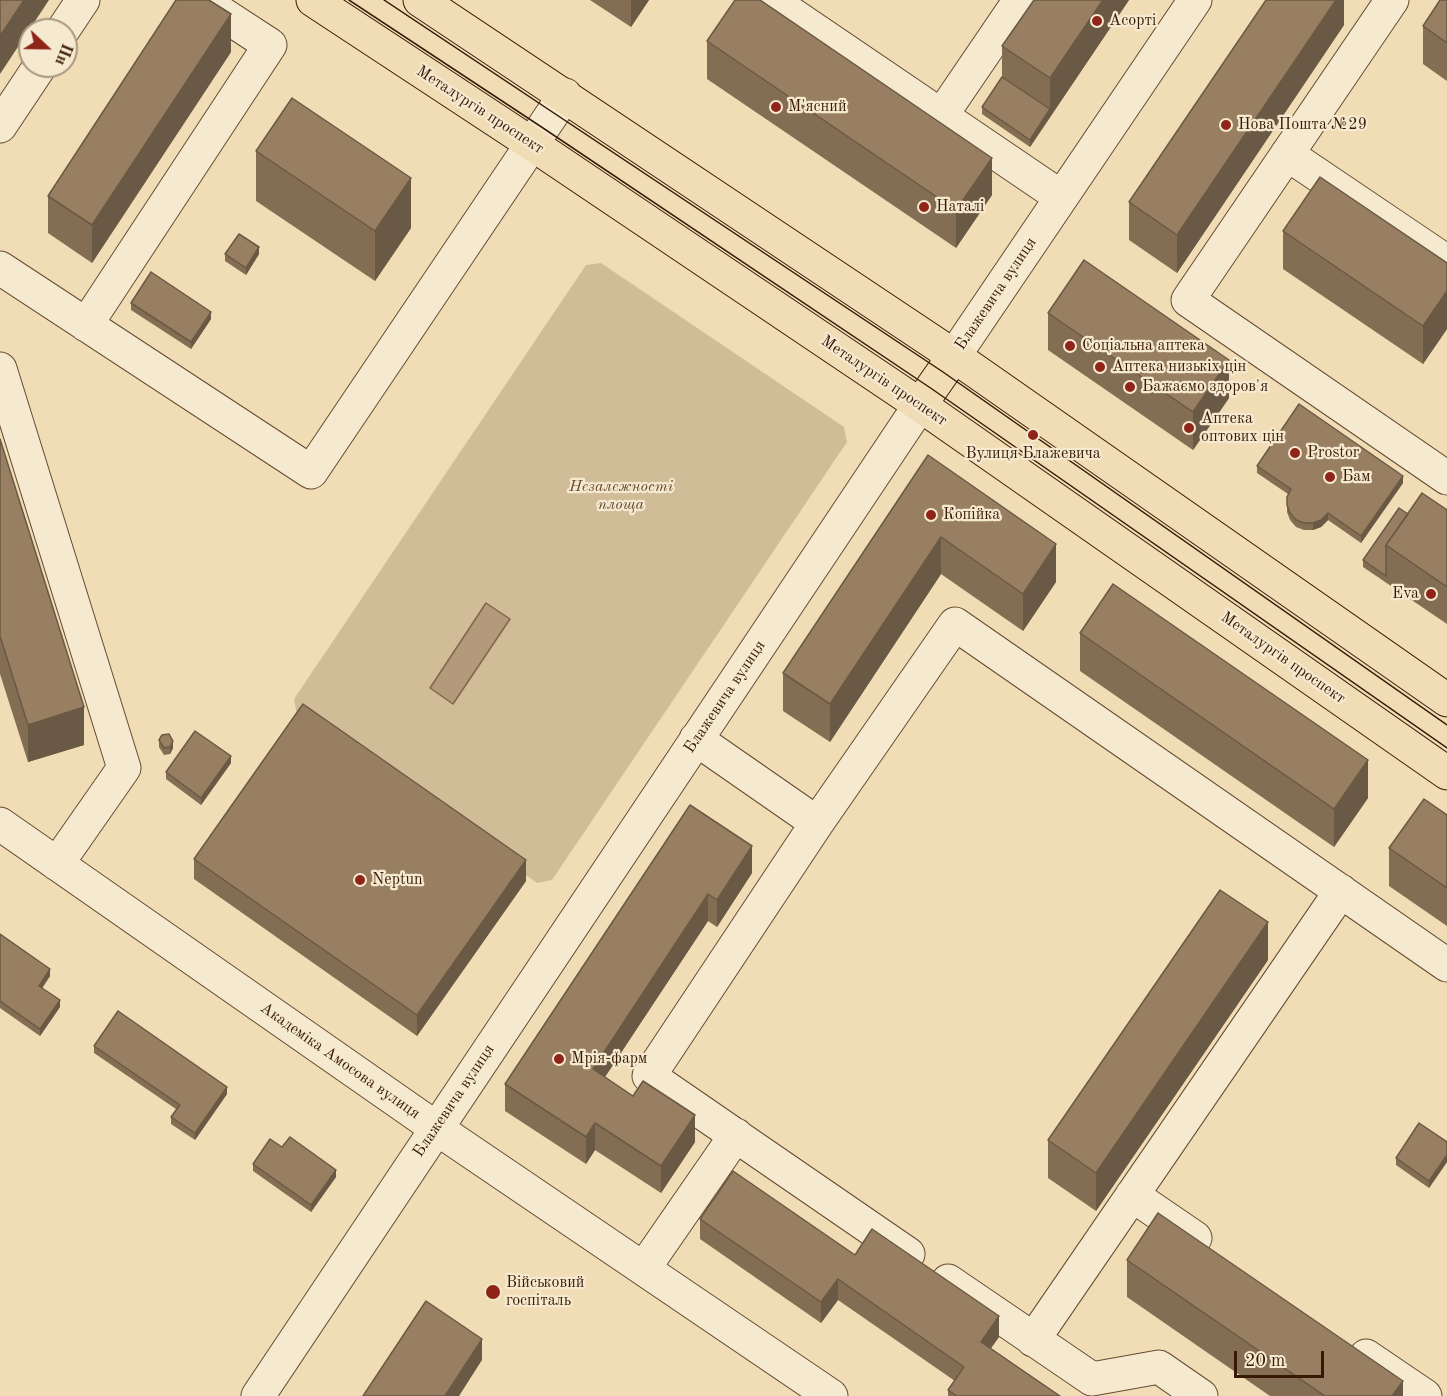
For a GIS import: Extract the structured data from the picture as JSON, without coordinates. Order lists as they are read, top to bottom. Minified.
{"streets":{"main road":["Металургів проспект","Блажевича вулиця"],"street":["Академіка Амосова вулиця"]},"crossings":[["Металургів проспект","Блажевича вулиця"],["Блажевича вулиця","Академіка Амосова вулиця"]],"parks":["Незалежності площа"],"places":["Асорті","М'ясний","Нова Пошта №29","Наталі","Соціальна аптека","Аптека низькіх цін","Бажаємо здоров'я","Аптека оптових цін","Вулиця Блажевича","Prostor","Бам","Копійка","Eva","Neptun","Мрія-фарм","Військовий госпіталь"],"scale_bar":"20 m","north":"right"}
